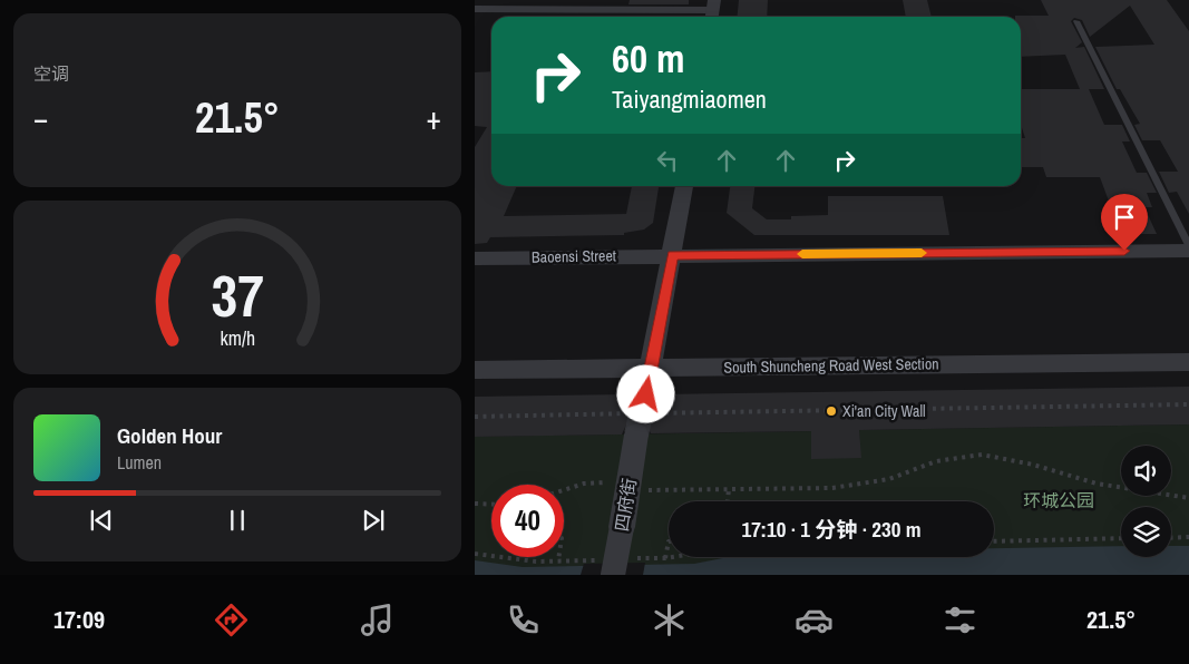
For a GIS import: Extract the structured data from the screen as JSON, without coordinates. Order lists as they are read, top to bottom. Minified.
{"streets":{"street":["Baoensi Street","South Shuncheng Road West Section","四府街"]},"parks":["环城公园"],"places":["Xi'an City Wall"],"page":{"tile":"空调","turn":["60 m","Taiyangmiaomen"],"heat":["−","21.5°","+"],"song":["Golden Hour","Lumen"],"limit":"40","trip":"17:10 · 1 分钟 · 230 m","tabs":["17:09","21.5°"],"gauge":["37","km/h"]}}
